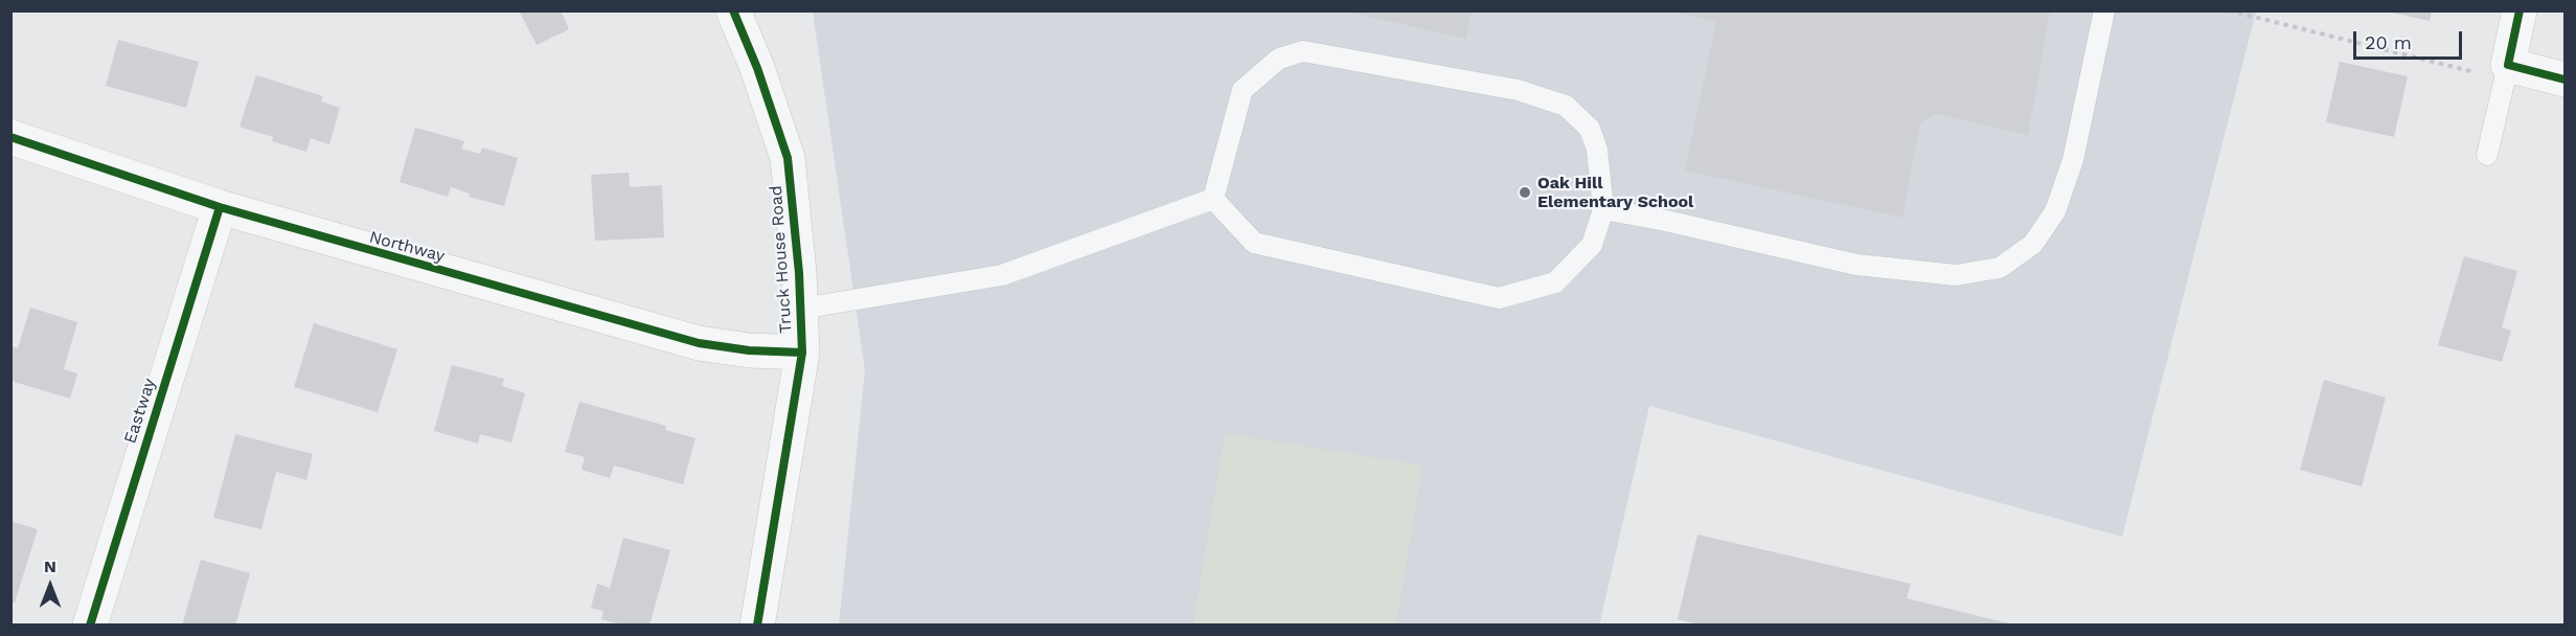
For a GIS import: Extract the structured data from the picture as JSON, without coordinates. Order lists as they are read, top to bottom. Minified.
{"streets":{"street":["Northway","Truck House Road","Eastway"]},"crossings":[["Northway","Truck House Road"],["Northway","Eastway"]],"places":["Oak Hill Elementary School"],"scale_bar":"20 m","north":"top"}
